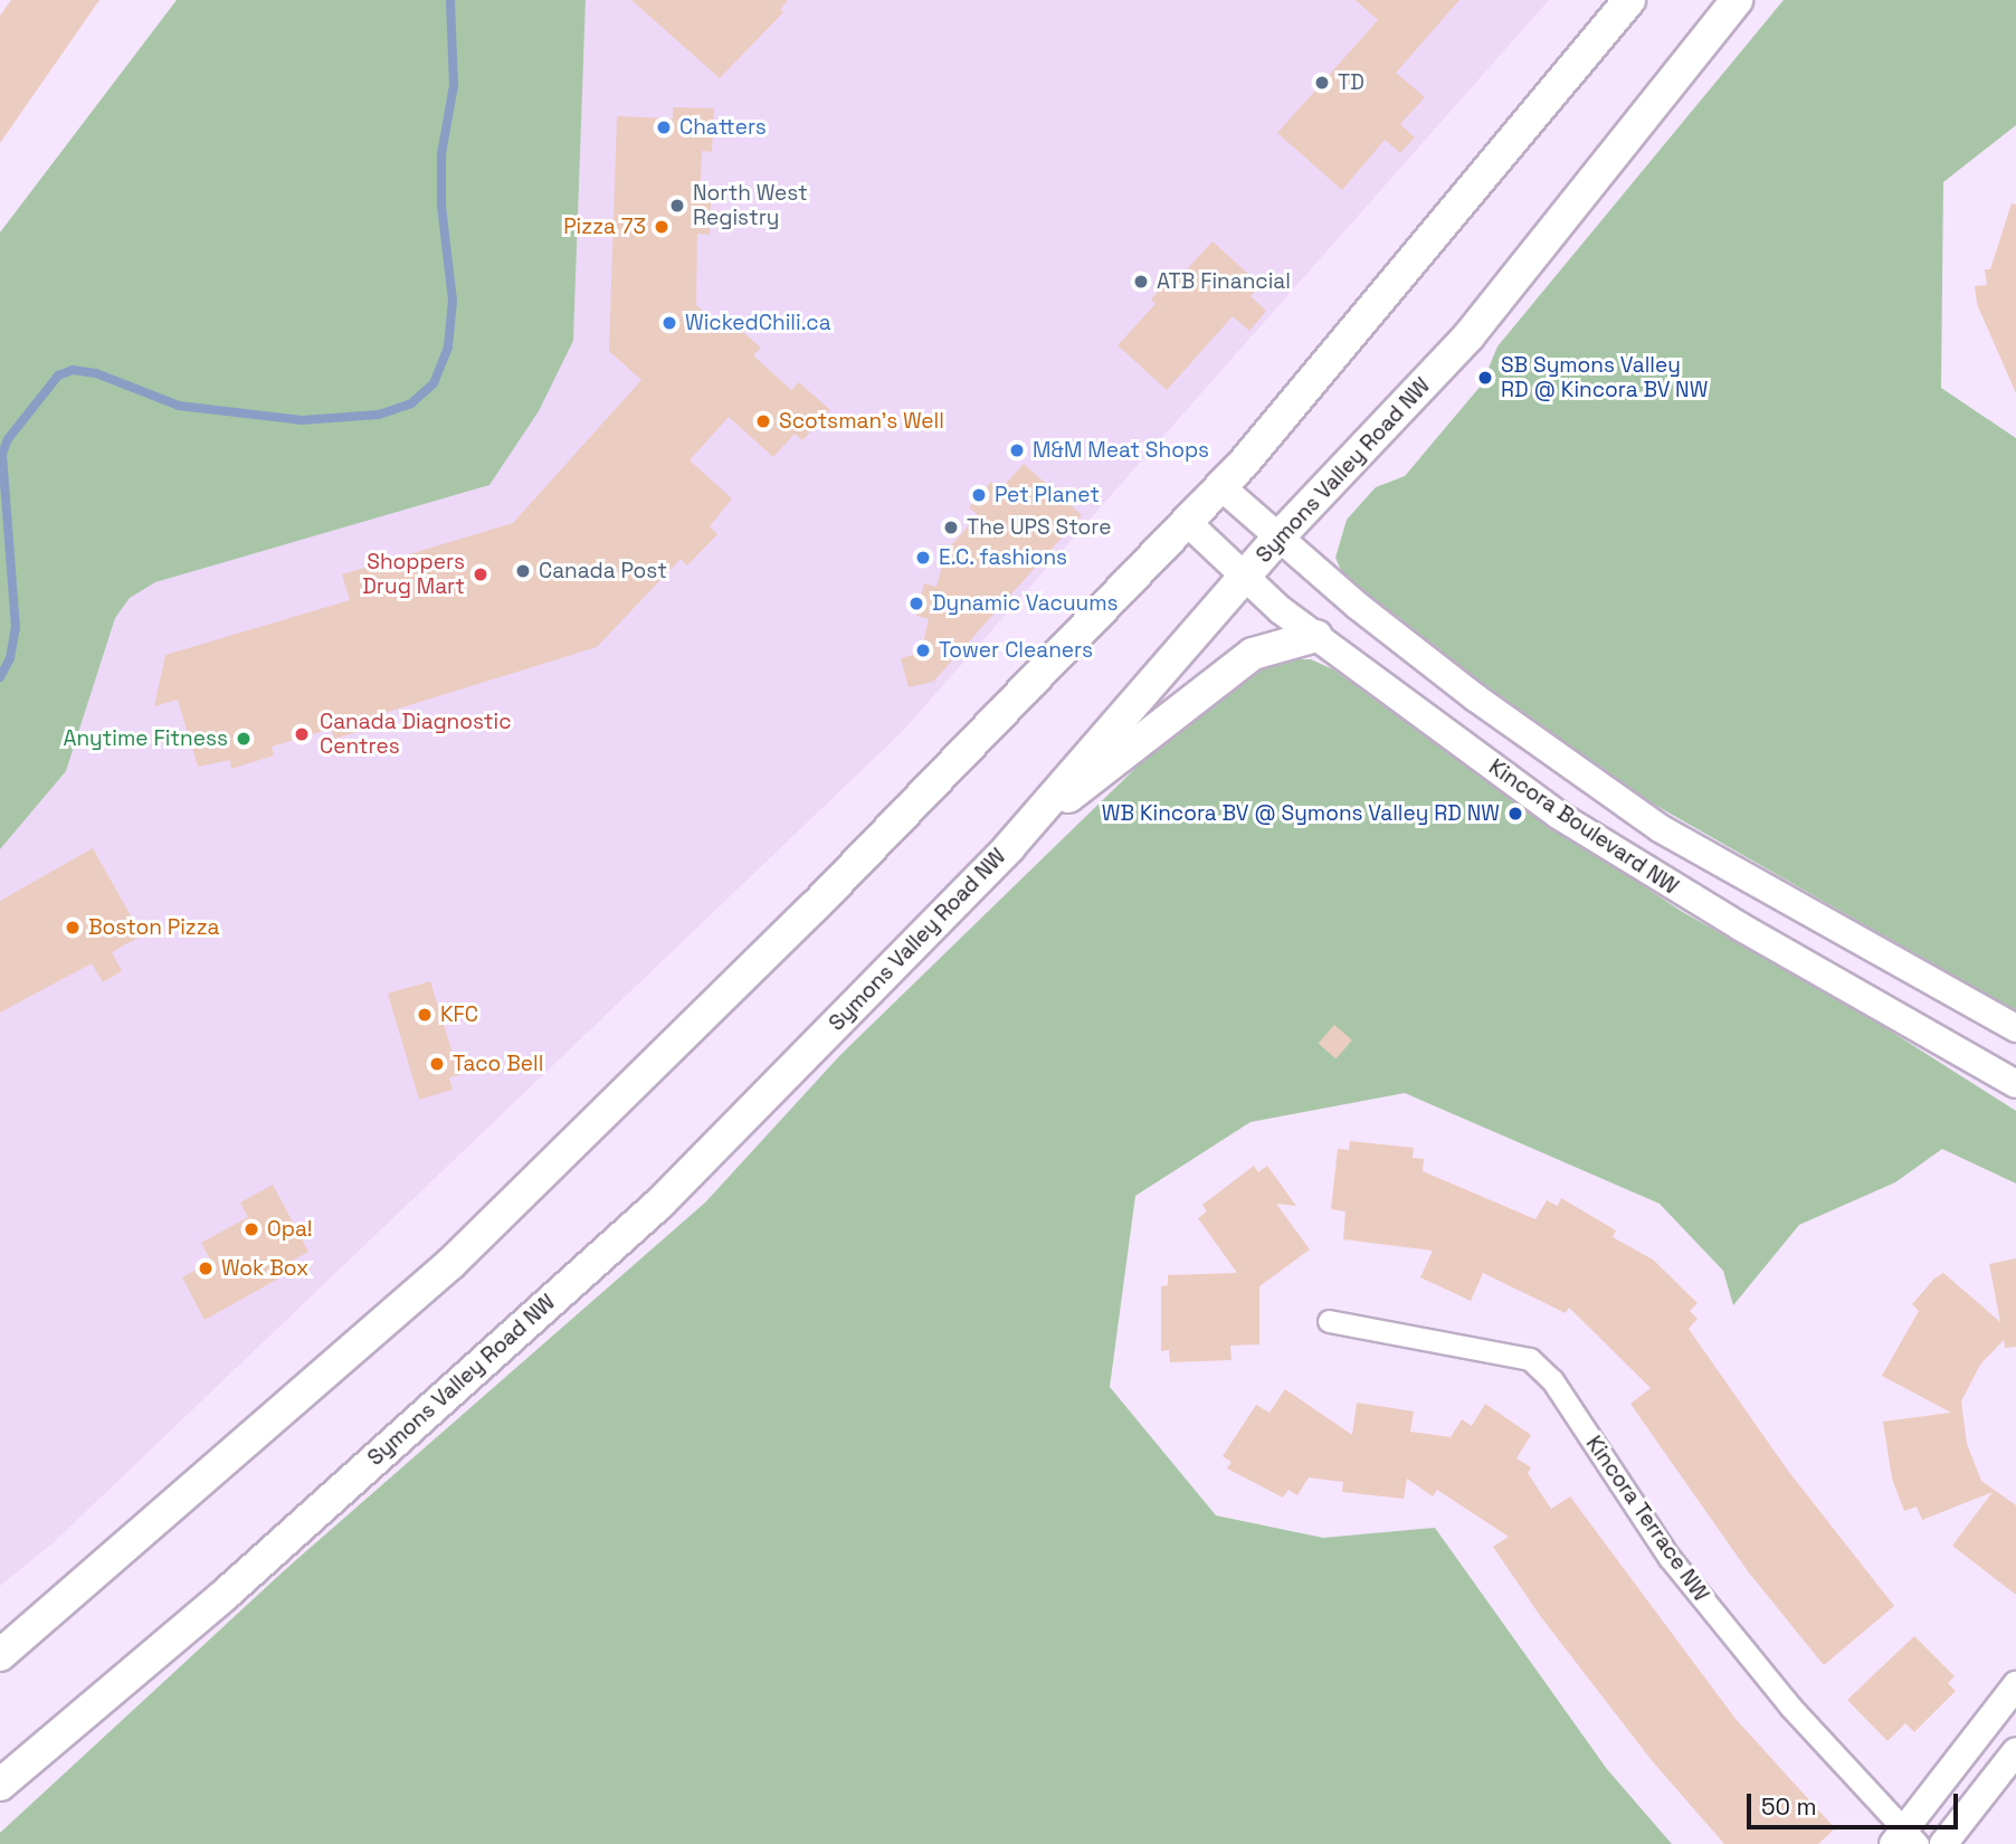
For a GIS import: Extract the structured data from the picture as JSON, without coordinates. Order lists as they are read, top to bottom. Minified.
{"streets":{"main road":["Symons Valley Road NW"],"street":["Kincora Boulevard NW","Kincora Terrace NW"]},"crossings":[["Symons Valley Road NW","Kincora Boulevard NW"]],"places":["TD","Chatters","North West Registry","Pizza 73","ATB Financial","WickedChili.ca","SB Symons Valley RD @ Kincora BV NW","Scotsman's Well","M&M Meat Shops","Pet Planet","The UPS Store","E.C. fashions","Canada Post","Shoppers Drug Mart","Dynamic Vacuums","Tower Cleaners","Canada Diagnostic Centres","Anytime Fitness","WB Kincora BV @ Symons Valley RD NW","Boston Pizza","KFC","Taco Bell","Opa!","Wok Box"],"scale_bar":"50 m"}
